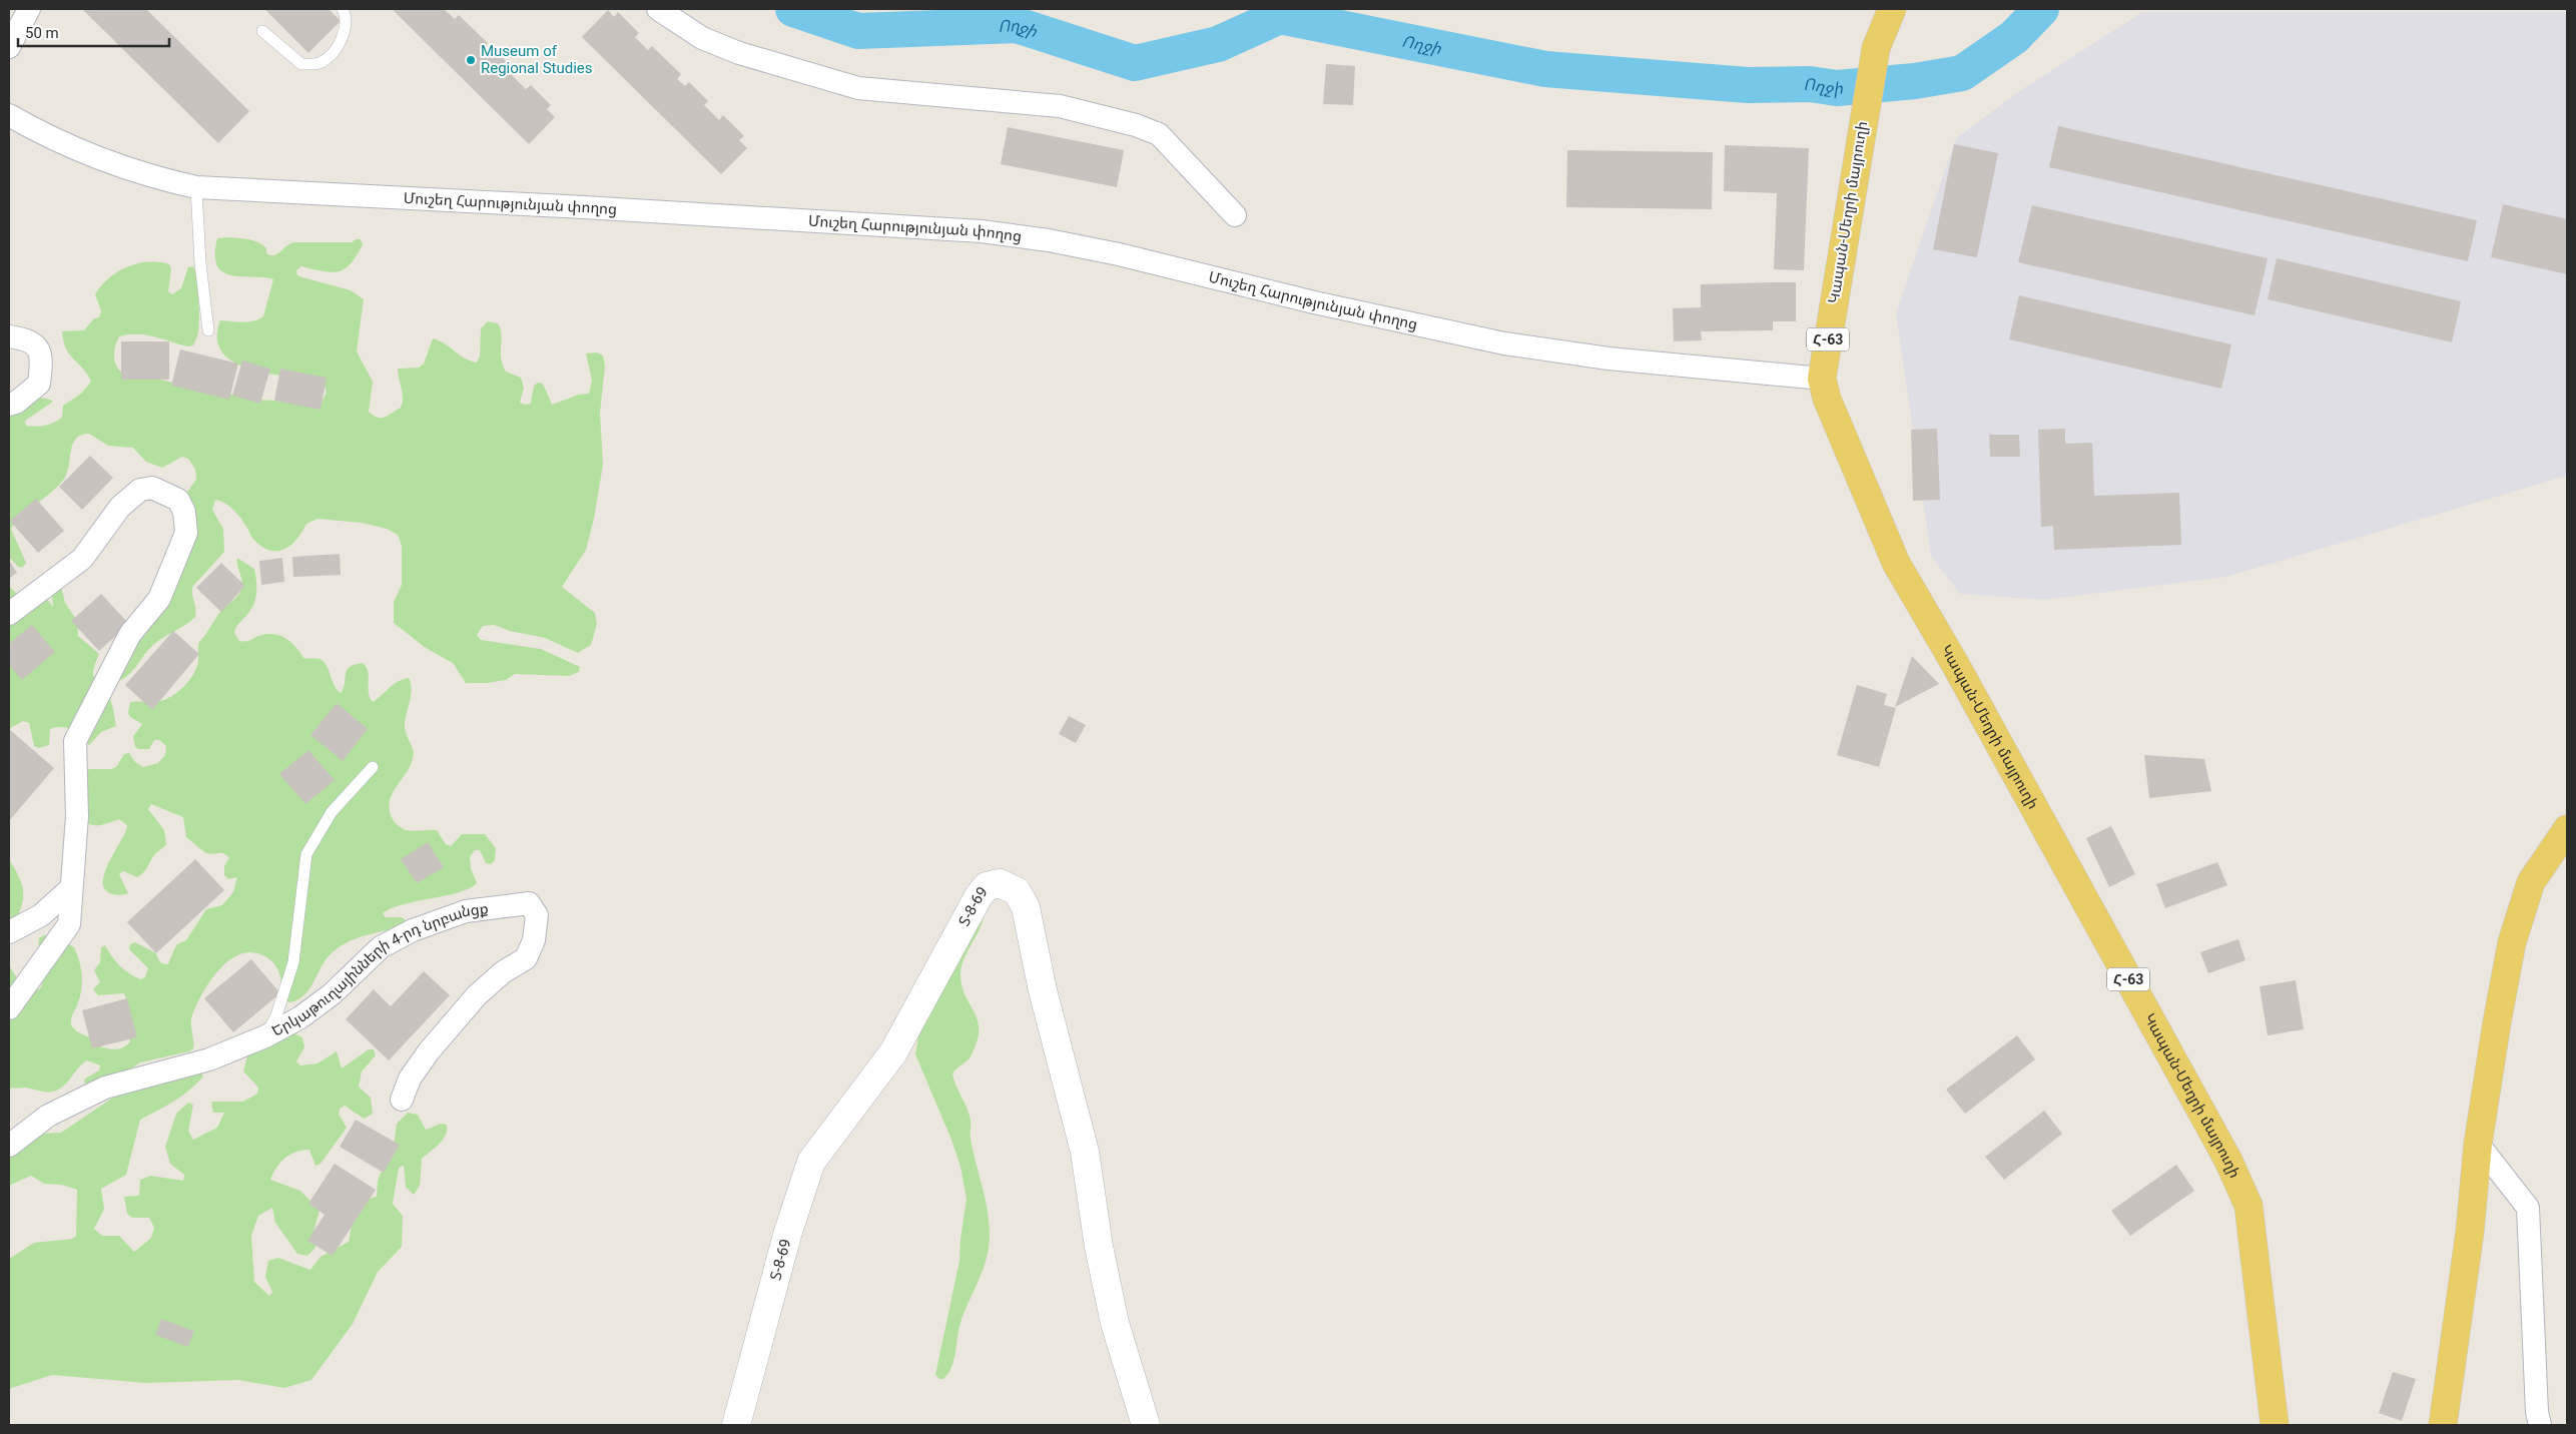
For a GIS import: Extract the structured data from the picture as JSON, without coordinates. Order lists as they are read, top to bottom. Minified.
{"streets":{"main road":["Կապան-Մեղրի մայրուղի","Հ-63"],"street":["Մուշեղ Հարությունյան փողոց","Տ-8-69","Երկաթուղայինների 4-րդ նրբանցք"]},"crossings":[["Մուշեղ Հարությունյան փողոց","Կապան-Մեղրի մայրուղի"]],"water":["Ողջի"],"places":["Museum of Regional Studies"],"scale_bar":"50 m"}
